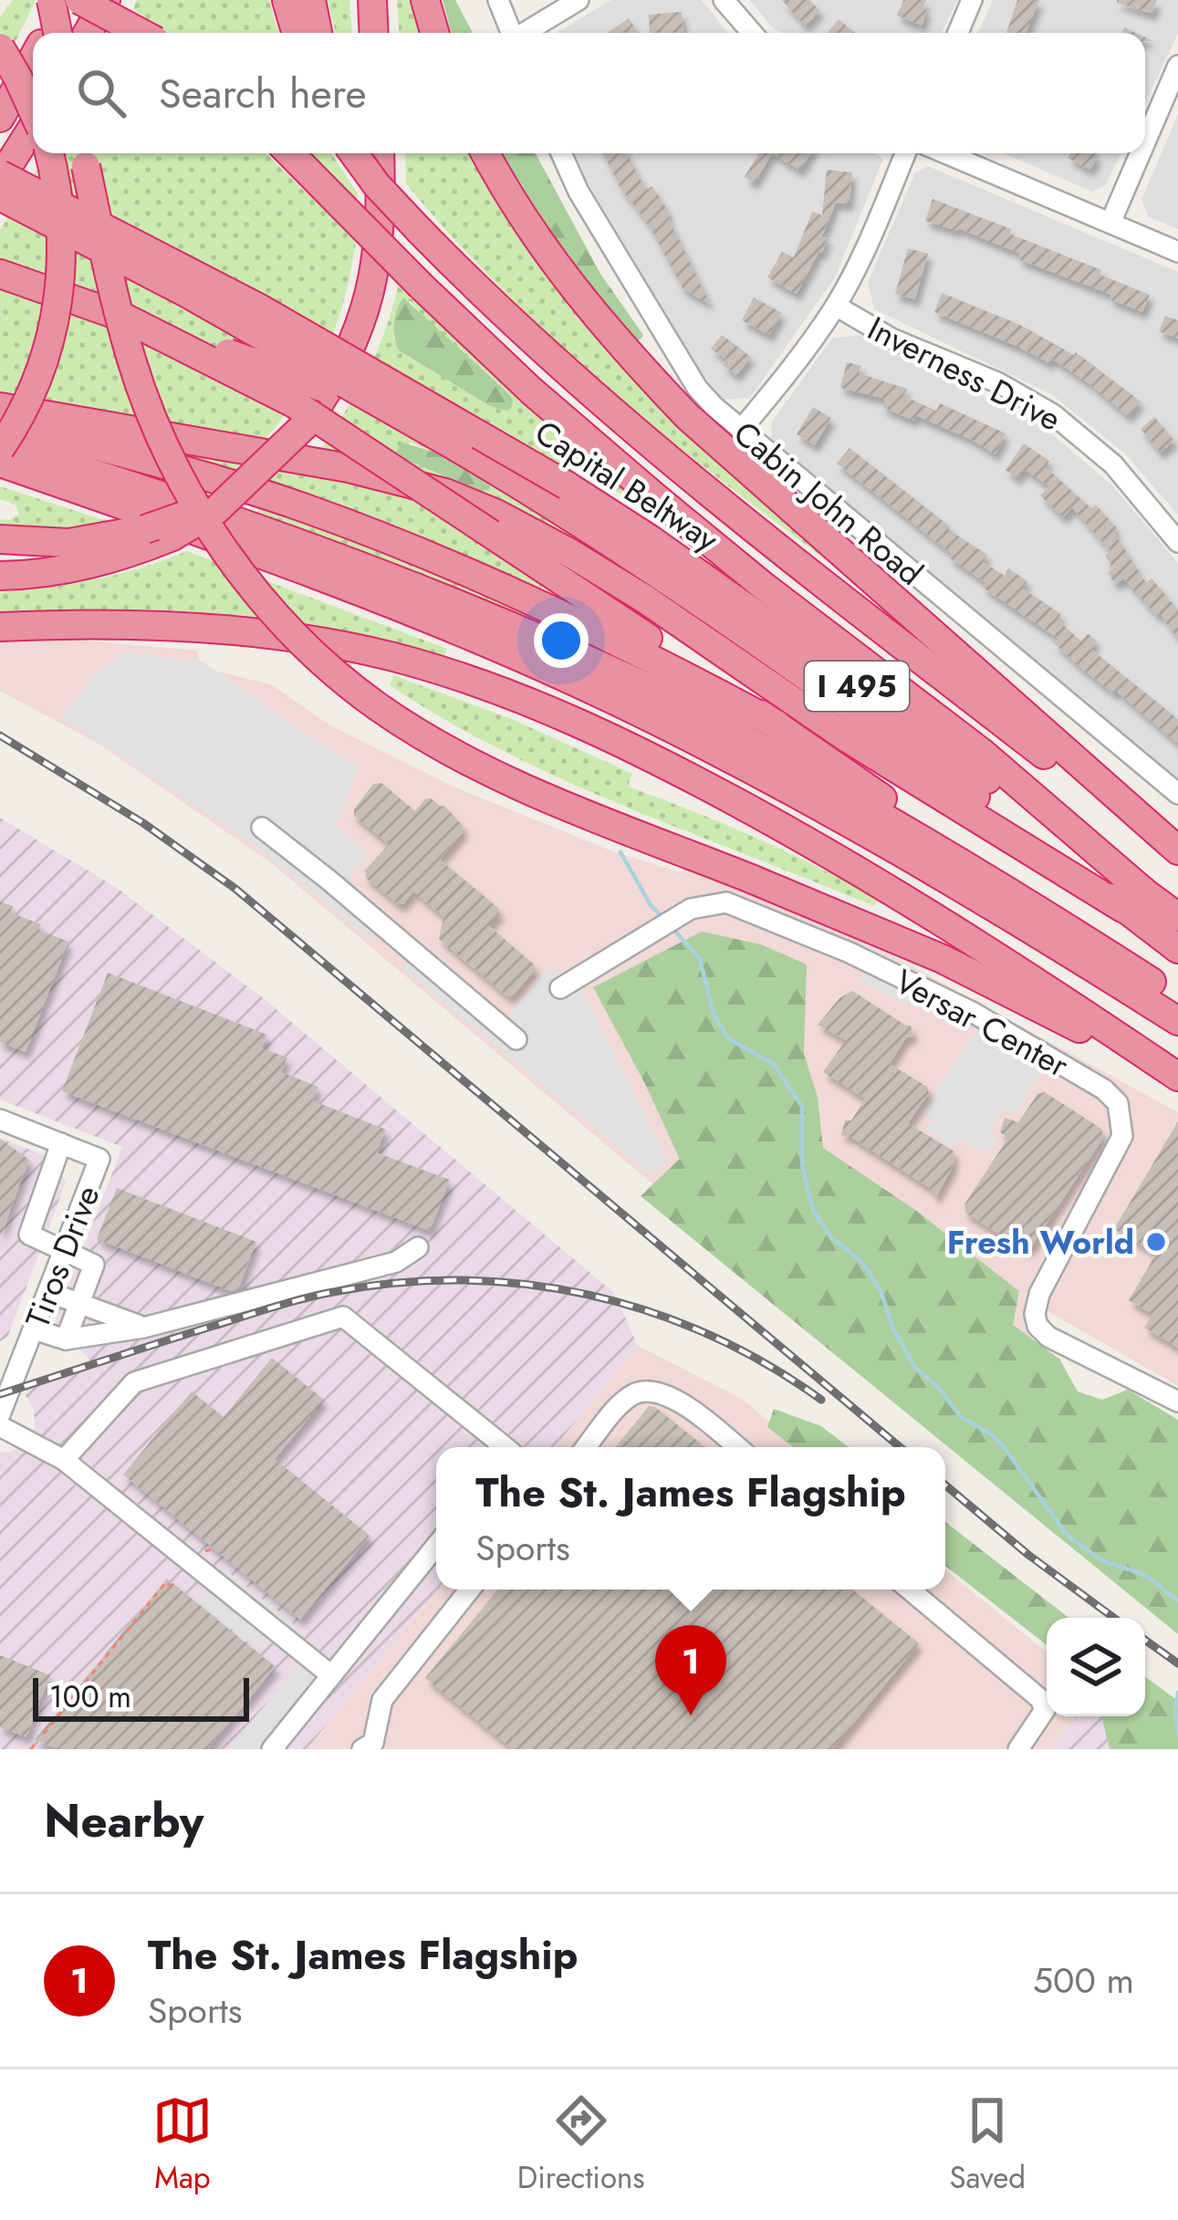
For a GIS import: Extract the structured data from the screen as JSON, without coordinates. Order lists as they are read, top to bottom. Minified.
{"streets":{"highway":["Capital Beltway","I 495"],"street":["Inverness Drive","Cabin John Road","Versar Center","Tiros Drive"]},"places":["Fresh World"],"scale_bar":"100 m","page":{"search":"Search here","popup":["The St. James Flagship","Sports"],"pins":"1","scale":"100 m","heading":"Nearby","list":[{"mark":"1","name":"The St. James Flagship","note":"Sports","value":"500 m"}],"nav":["Map","Directions","Saved"]}}
